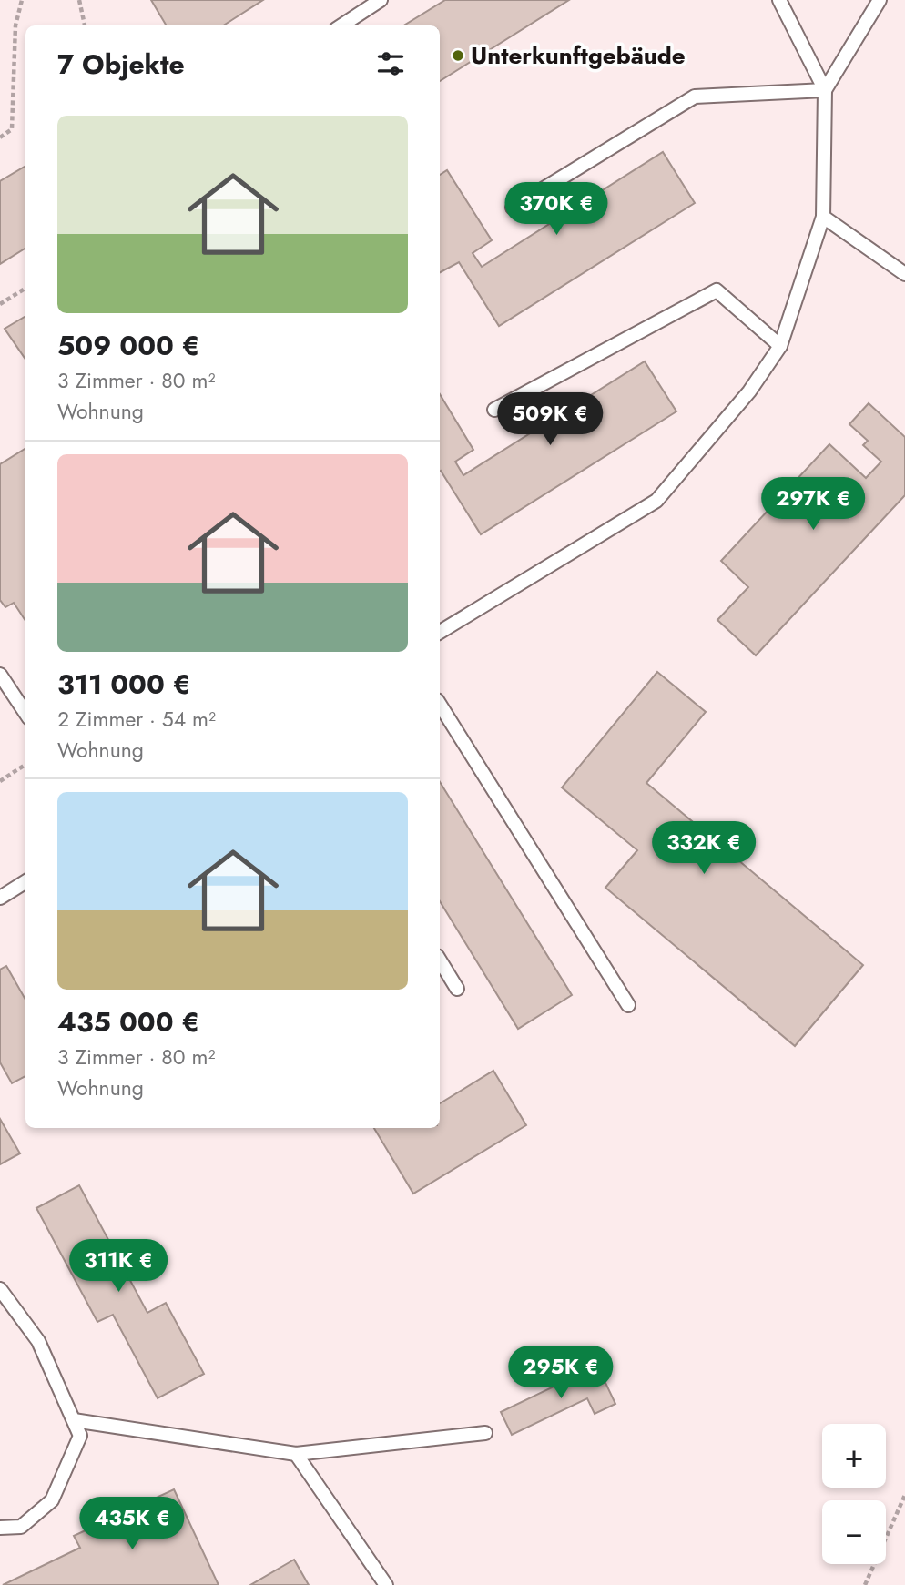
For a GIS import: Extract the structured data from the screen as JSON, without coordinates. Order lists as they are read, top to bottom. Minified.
{"places":["Unterkunftgebäude"],"page":{"heading":"7 Objekte","list":[{"name":"509 000 €","note":"3 Zimmer · 80 m² · Wohnung"},{"name":"311 000 €","note":"2 Zimmer · 54 m² · Wohnung"},{"name":"435 000 €","note":"3 Zimmer · 80 m² · Wohnung"}],"price":["370K €","509K €","297K €","332K €","311K €","295K €","435K €"],"map_buttons":["+","−"]}}
